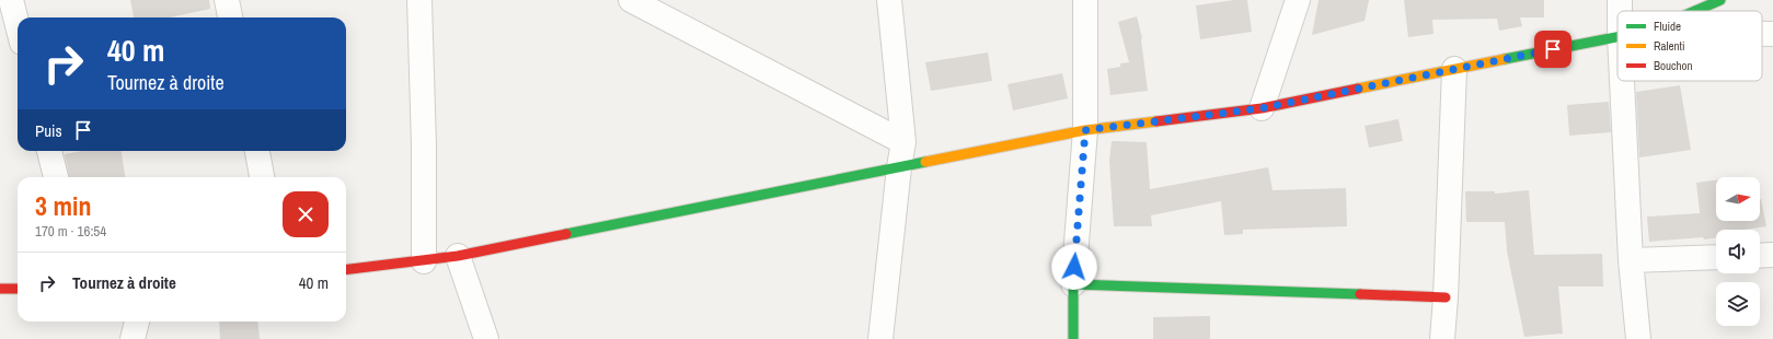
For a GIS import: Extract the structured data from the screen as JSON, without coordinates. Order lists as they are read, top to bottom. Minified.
{"legend":["Fluide","Ralenti","Bouchon"],"north":"right","page":{"turn":["40 m","Tournez à droite"],"then":"Puis","heading":["3 min","170 m · 16:54"],"list":[{"name":"Tournez à droite","value":"40 m"}]}}
